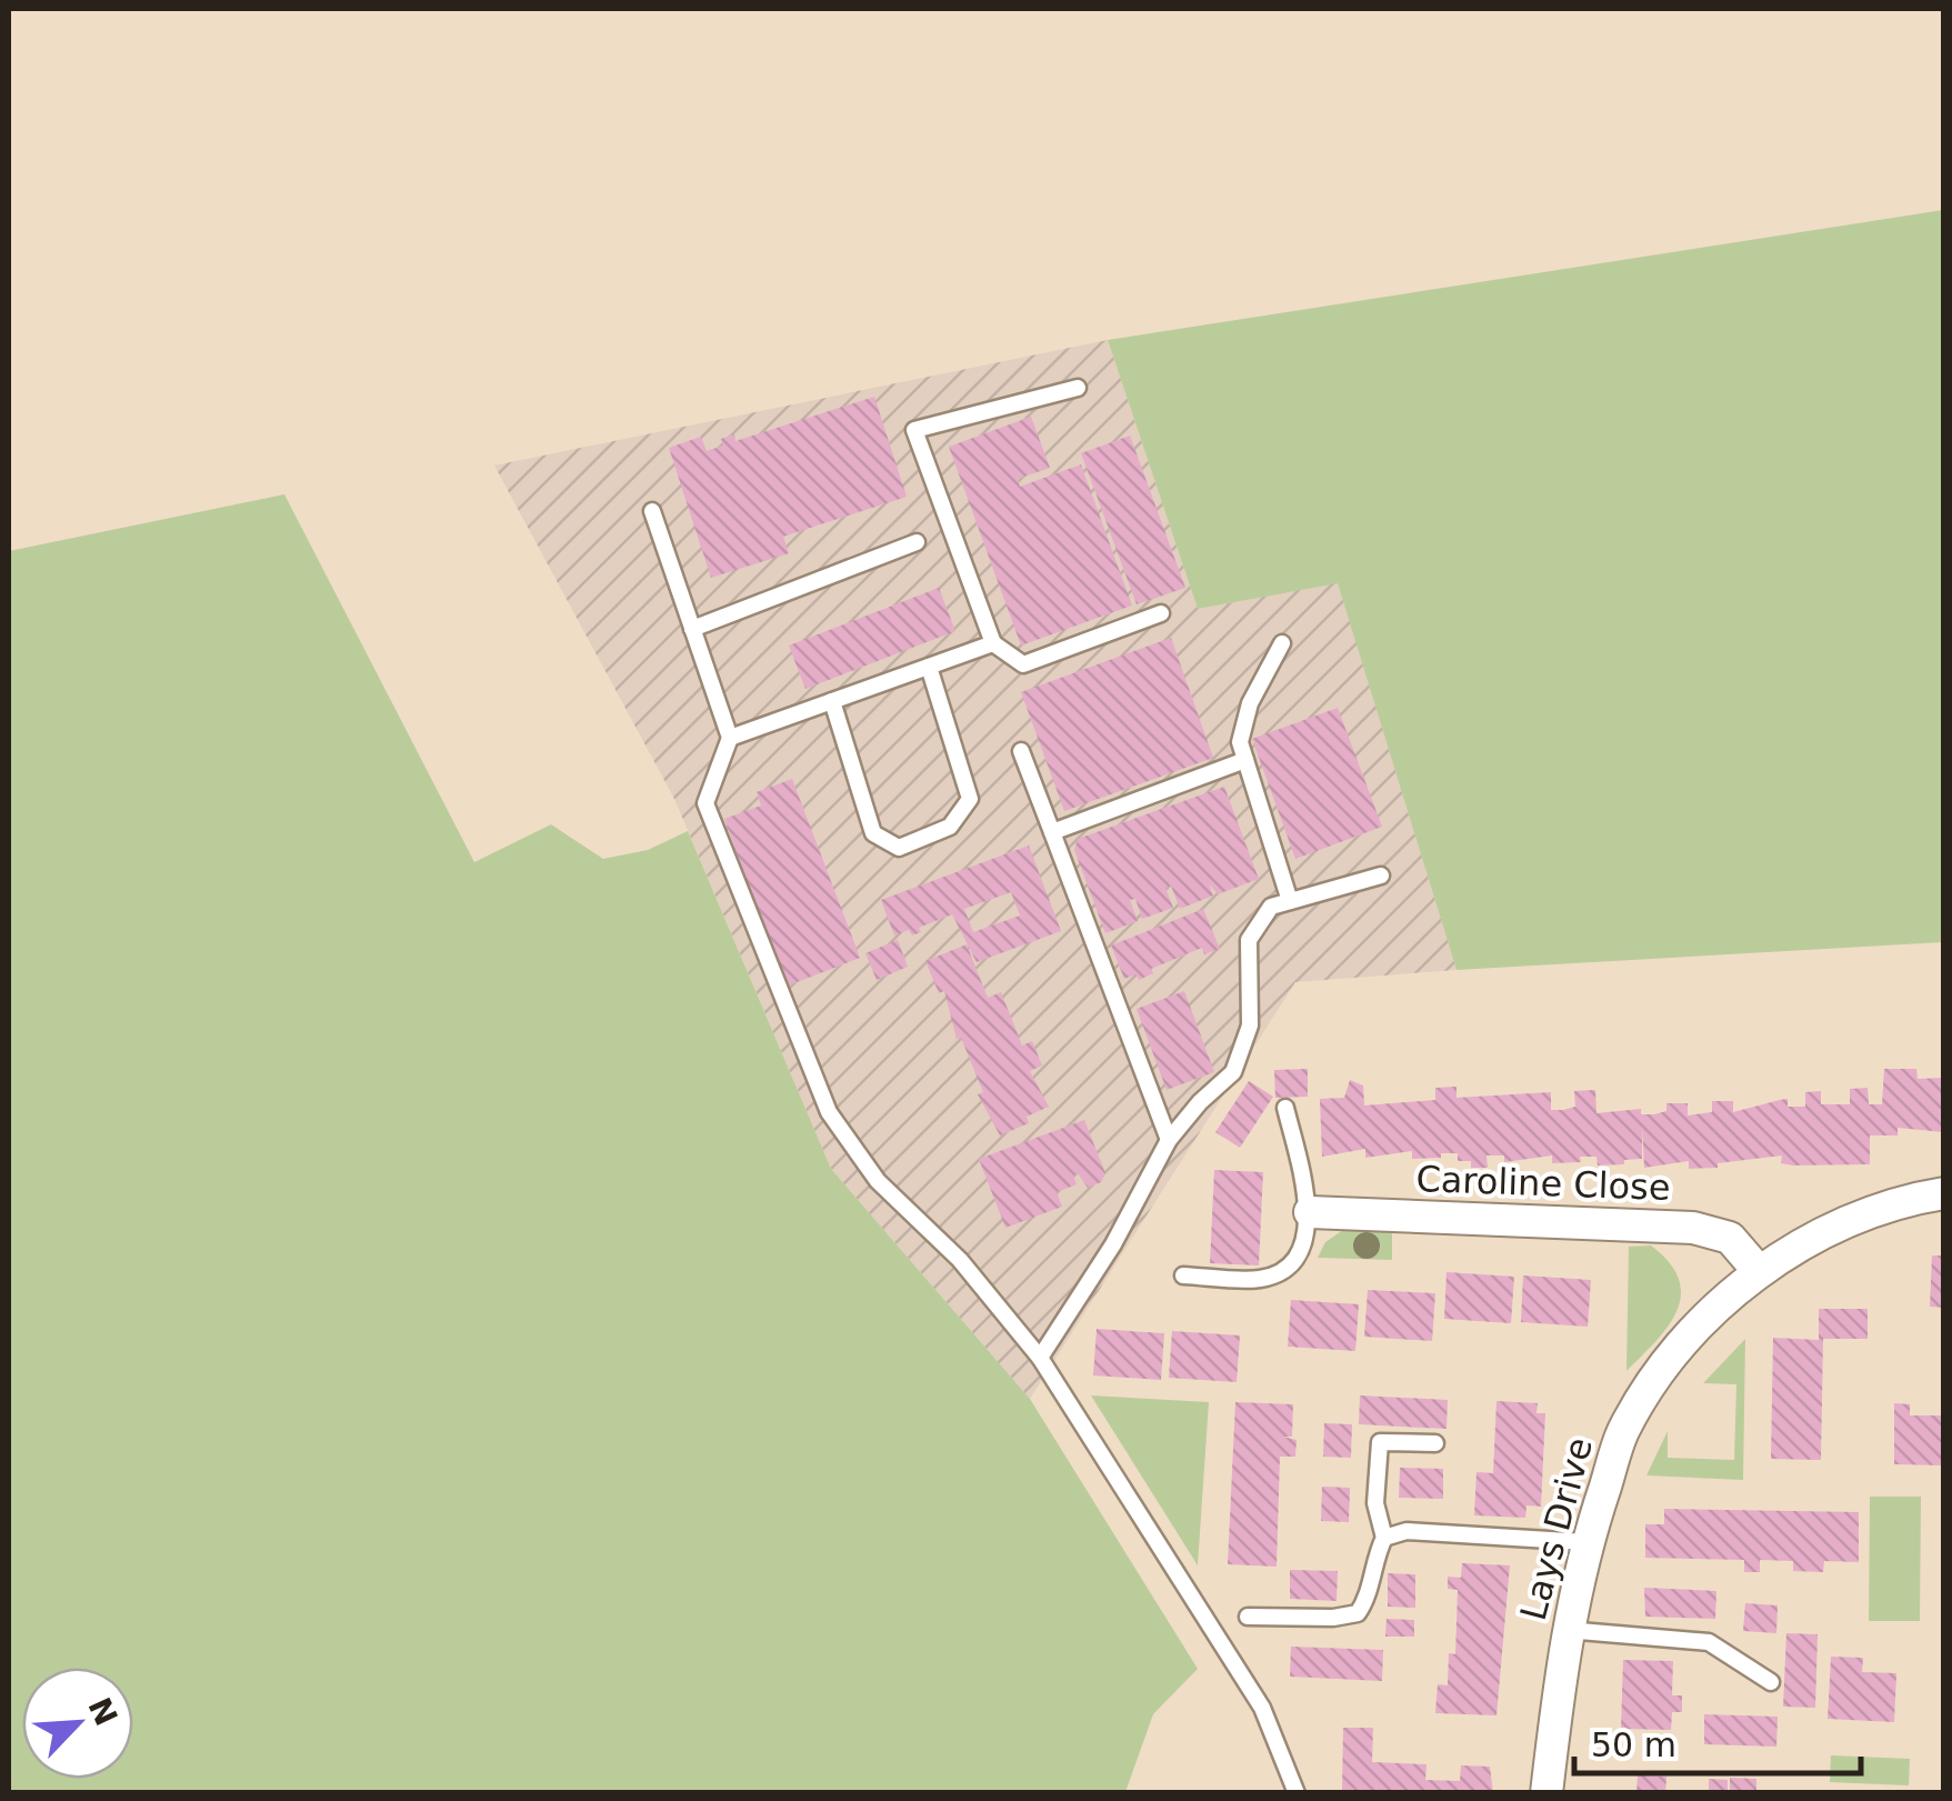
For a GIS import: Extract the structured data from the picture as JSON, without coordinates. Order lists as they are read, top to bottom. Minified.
{"streets":{"street":["Caroline Close","Lays Drive"]},"crossings":[["Caroline Close","Lays Drive"]],"scale_bar":"50 m","north":"top right"}
